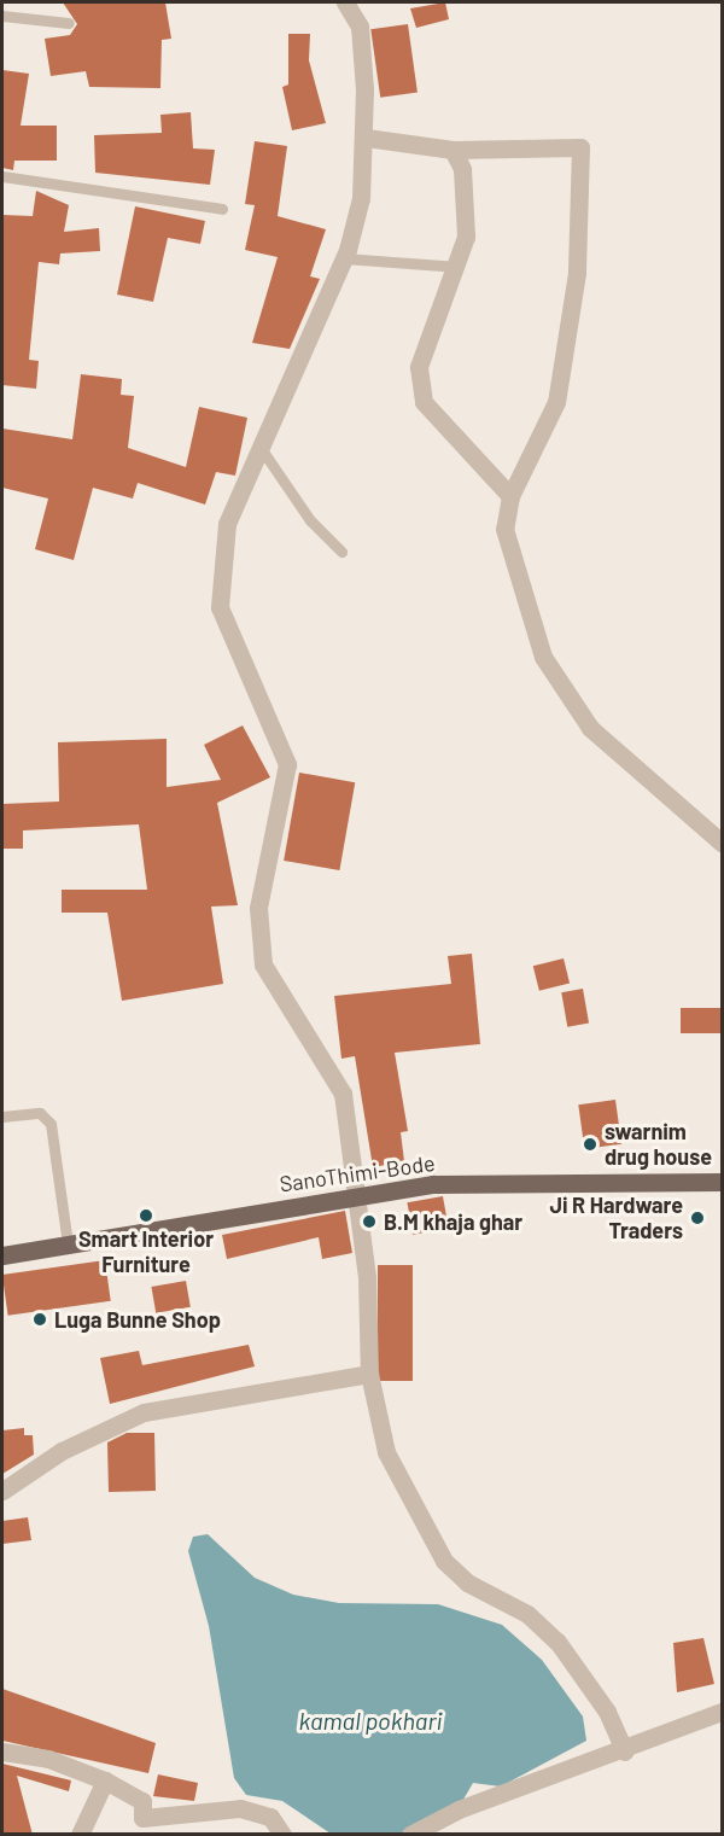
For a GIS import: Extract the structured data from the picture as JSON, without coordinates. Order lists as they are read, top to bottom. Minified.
{"streets":{"main road":["SanoThimi-Bode"]},"water":["kamal pokhari"],"places":["swarnim drug house","Smart Interior Furniture","Ji R Hardware Traders","B.M khaja ghar","Luga Bunne Shop"]}
